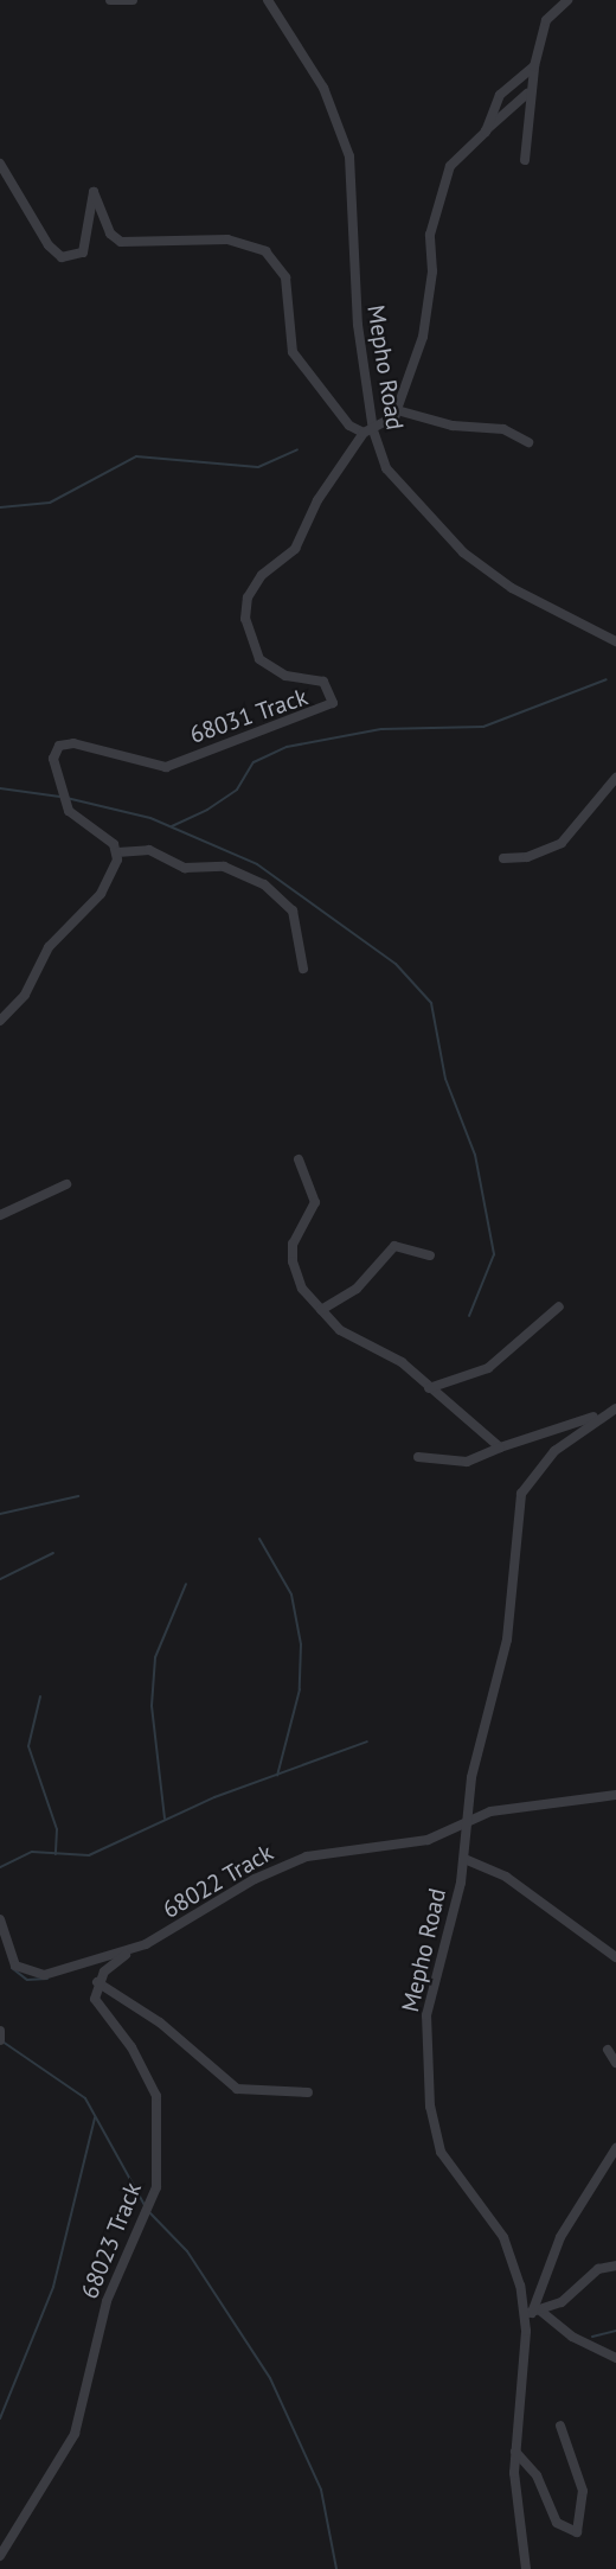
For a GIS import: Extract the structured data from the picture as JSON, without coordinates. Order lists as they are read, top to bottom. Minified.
{"streets":{"street":["Mepho Road","68031 Track","68022 Track","68023 Track"]},"crossings":[["Mepho Road","68031 Track"],["Mepho Road","68022 Track"]]}
